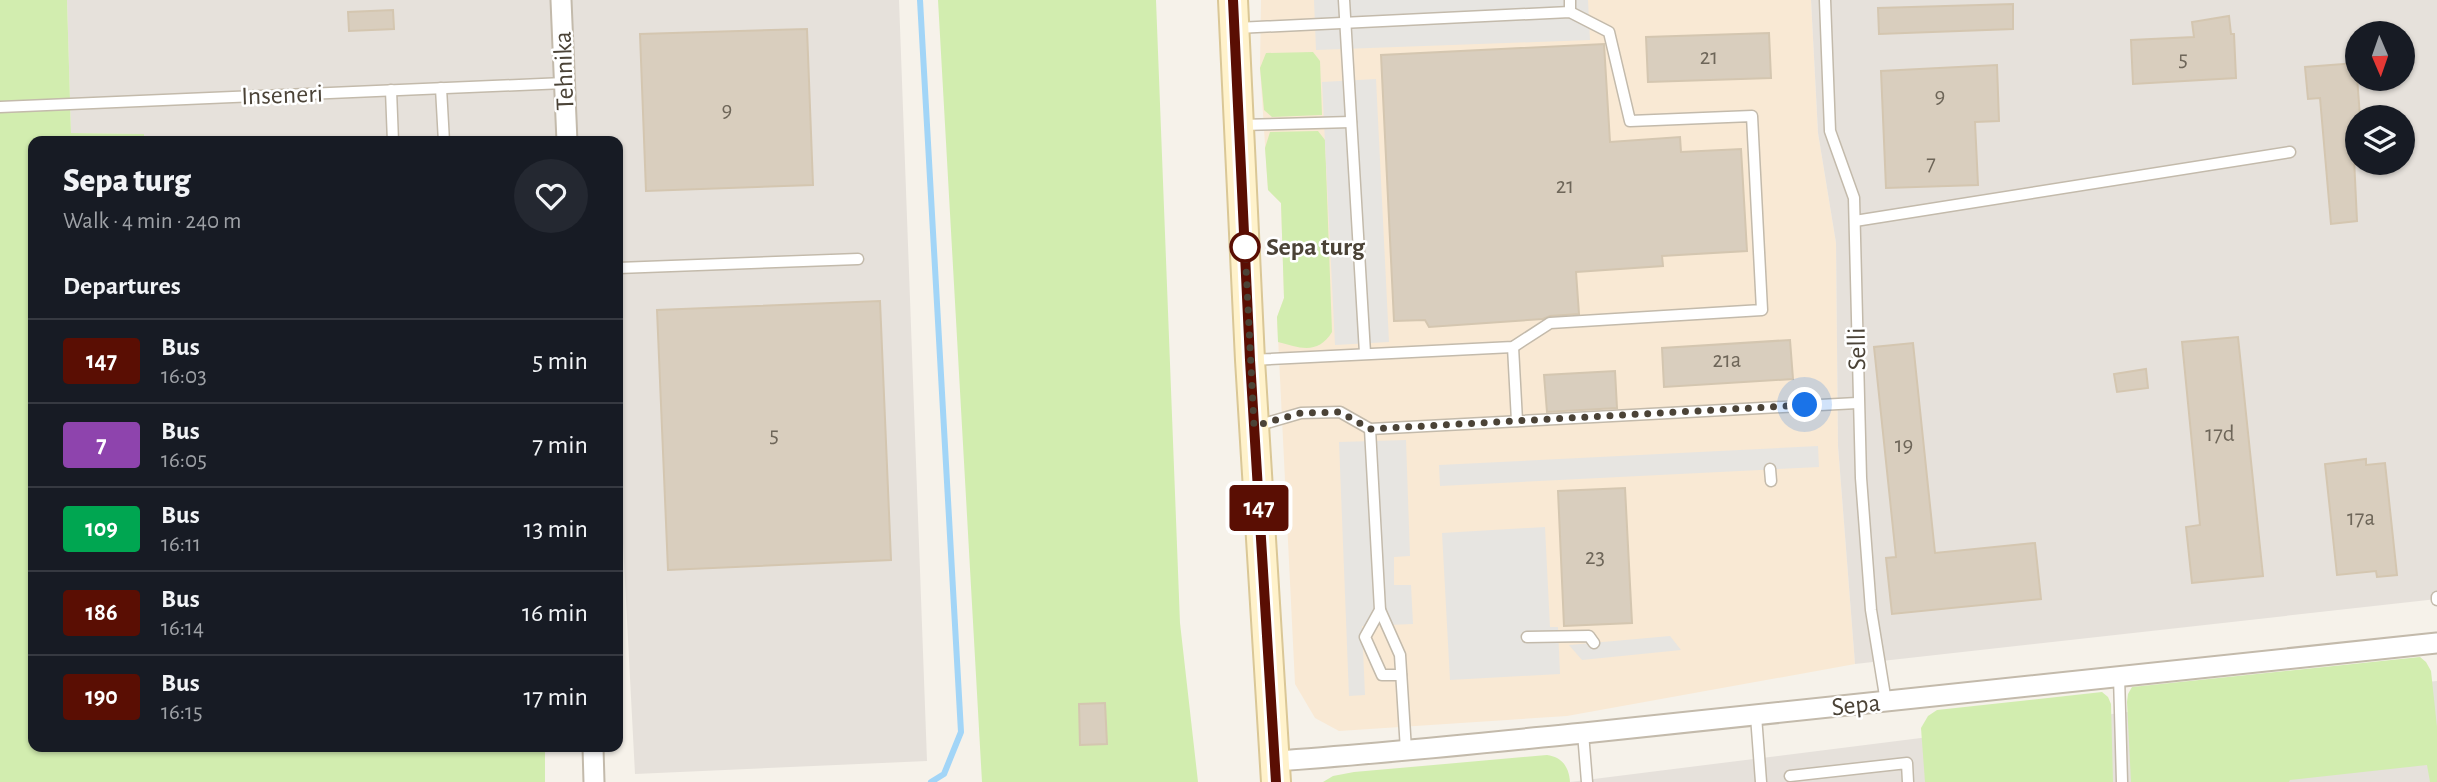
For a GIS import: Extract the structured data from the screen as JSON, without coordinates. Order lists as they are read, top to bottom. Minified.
{"streets":{"street":["Tehnika","Sepa"],"lane":["Inseneri","Selli"]},"crossings":[["Tehnika","Inseneri"],["Selli","Sepa"]],"places":["Sepa turg"],"lines":["bus line 147"],"house_numbers":["21","5","9","9","7","21","21a","17d","5","19","17a","23"],"north":"bottom","page":{"on_map":"147","heading":[["Sepa turg","Walk · 4 min · 240 m"],"Departures"],"list":[{"mark":"147","name":"Bus","note":"16:03","value":"5 min"},{"mark":"7","name":"Bus","note":"16:05","value":"7 min"},{"mark":"109","name":"Bus","note":"16:11","value":"13 min"},{"mark":"186","name":"Bus","note":"16:14","value":"16 min"},{"mark":"190","name":"Bus","note":"16:15","value":"17 min"}]}}
